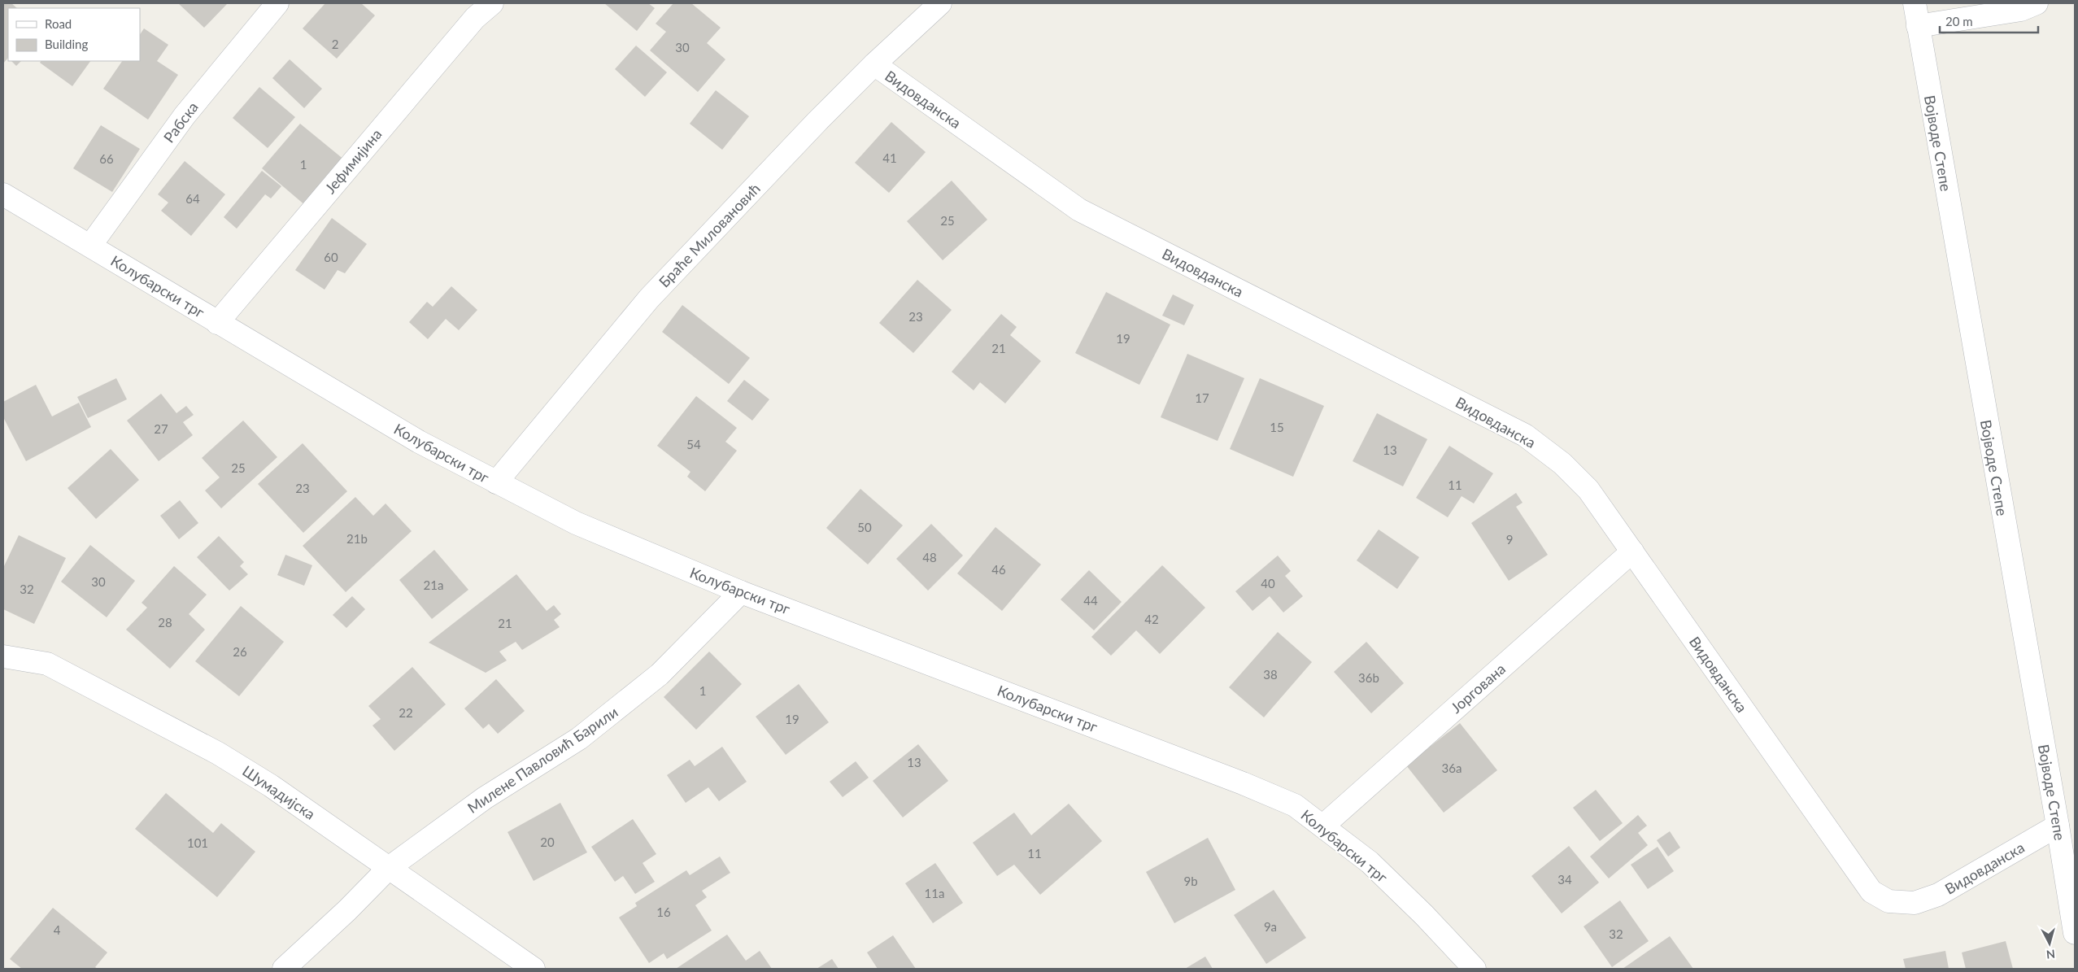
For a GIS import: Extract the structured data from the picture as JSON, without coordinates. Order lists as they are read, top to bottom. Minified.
{"streets":{"street":["Видовданска","Рабска","Војводе Степе","Јефимијина","Браће Миловановић","Колубарски трг","Јоргована","Милене Павловић Барили","Шумадијска"]},"crossings":[["Видовданска","Војводе Степе"],["Видовданска","Браће Миловановић"],["Видовданска","Јоргована"],["Рабска","Колубарски трг"],["Јефимијина","Колубарски трг"],["Браће Миловановић","Колубарски трг"],["Колубарски трг","Јоргована"],["Колубарски трг","Милене Павловић Барили"],["Милене Павловић Барили","Шумадијска"]],"house_numbers":["2","30","41","66","1","64","25","60","23","19","21","17","15","27","54","13","25","11","23","50","21b","9","48","46","30","40","21a","32","44","42","28","21","26","38","36b","1","22","19","13","36a","20","101","11","34","9b","11a","16","9a","4","32"],"legend":["Road","Building"],"scale_bar":"20 m","north":"bottom"}
